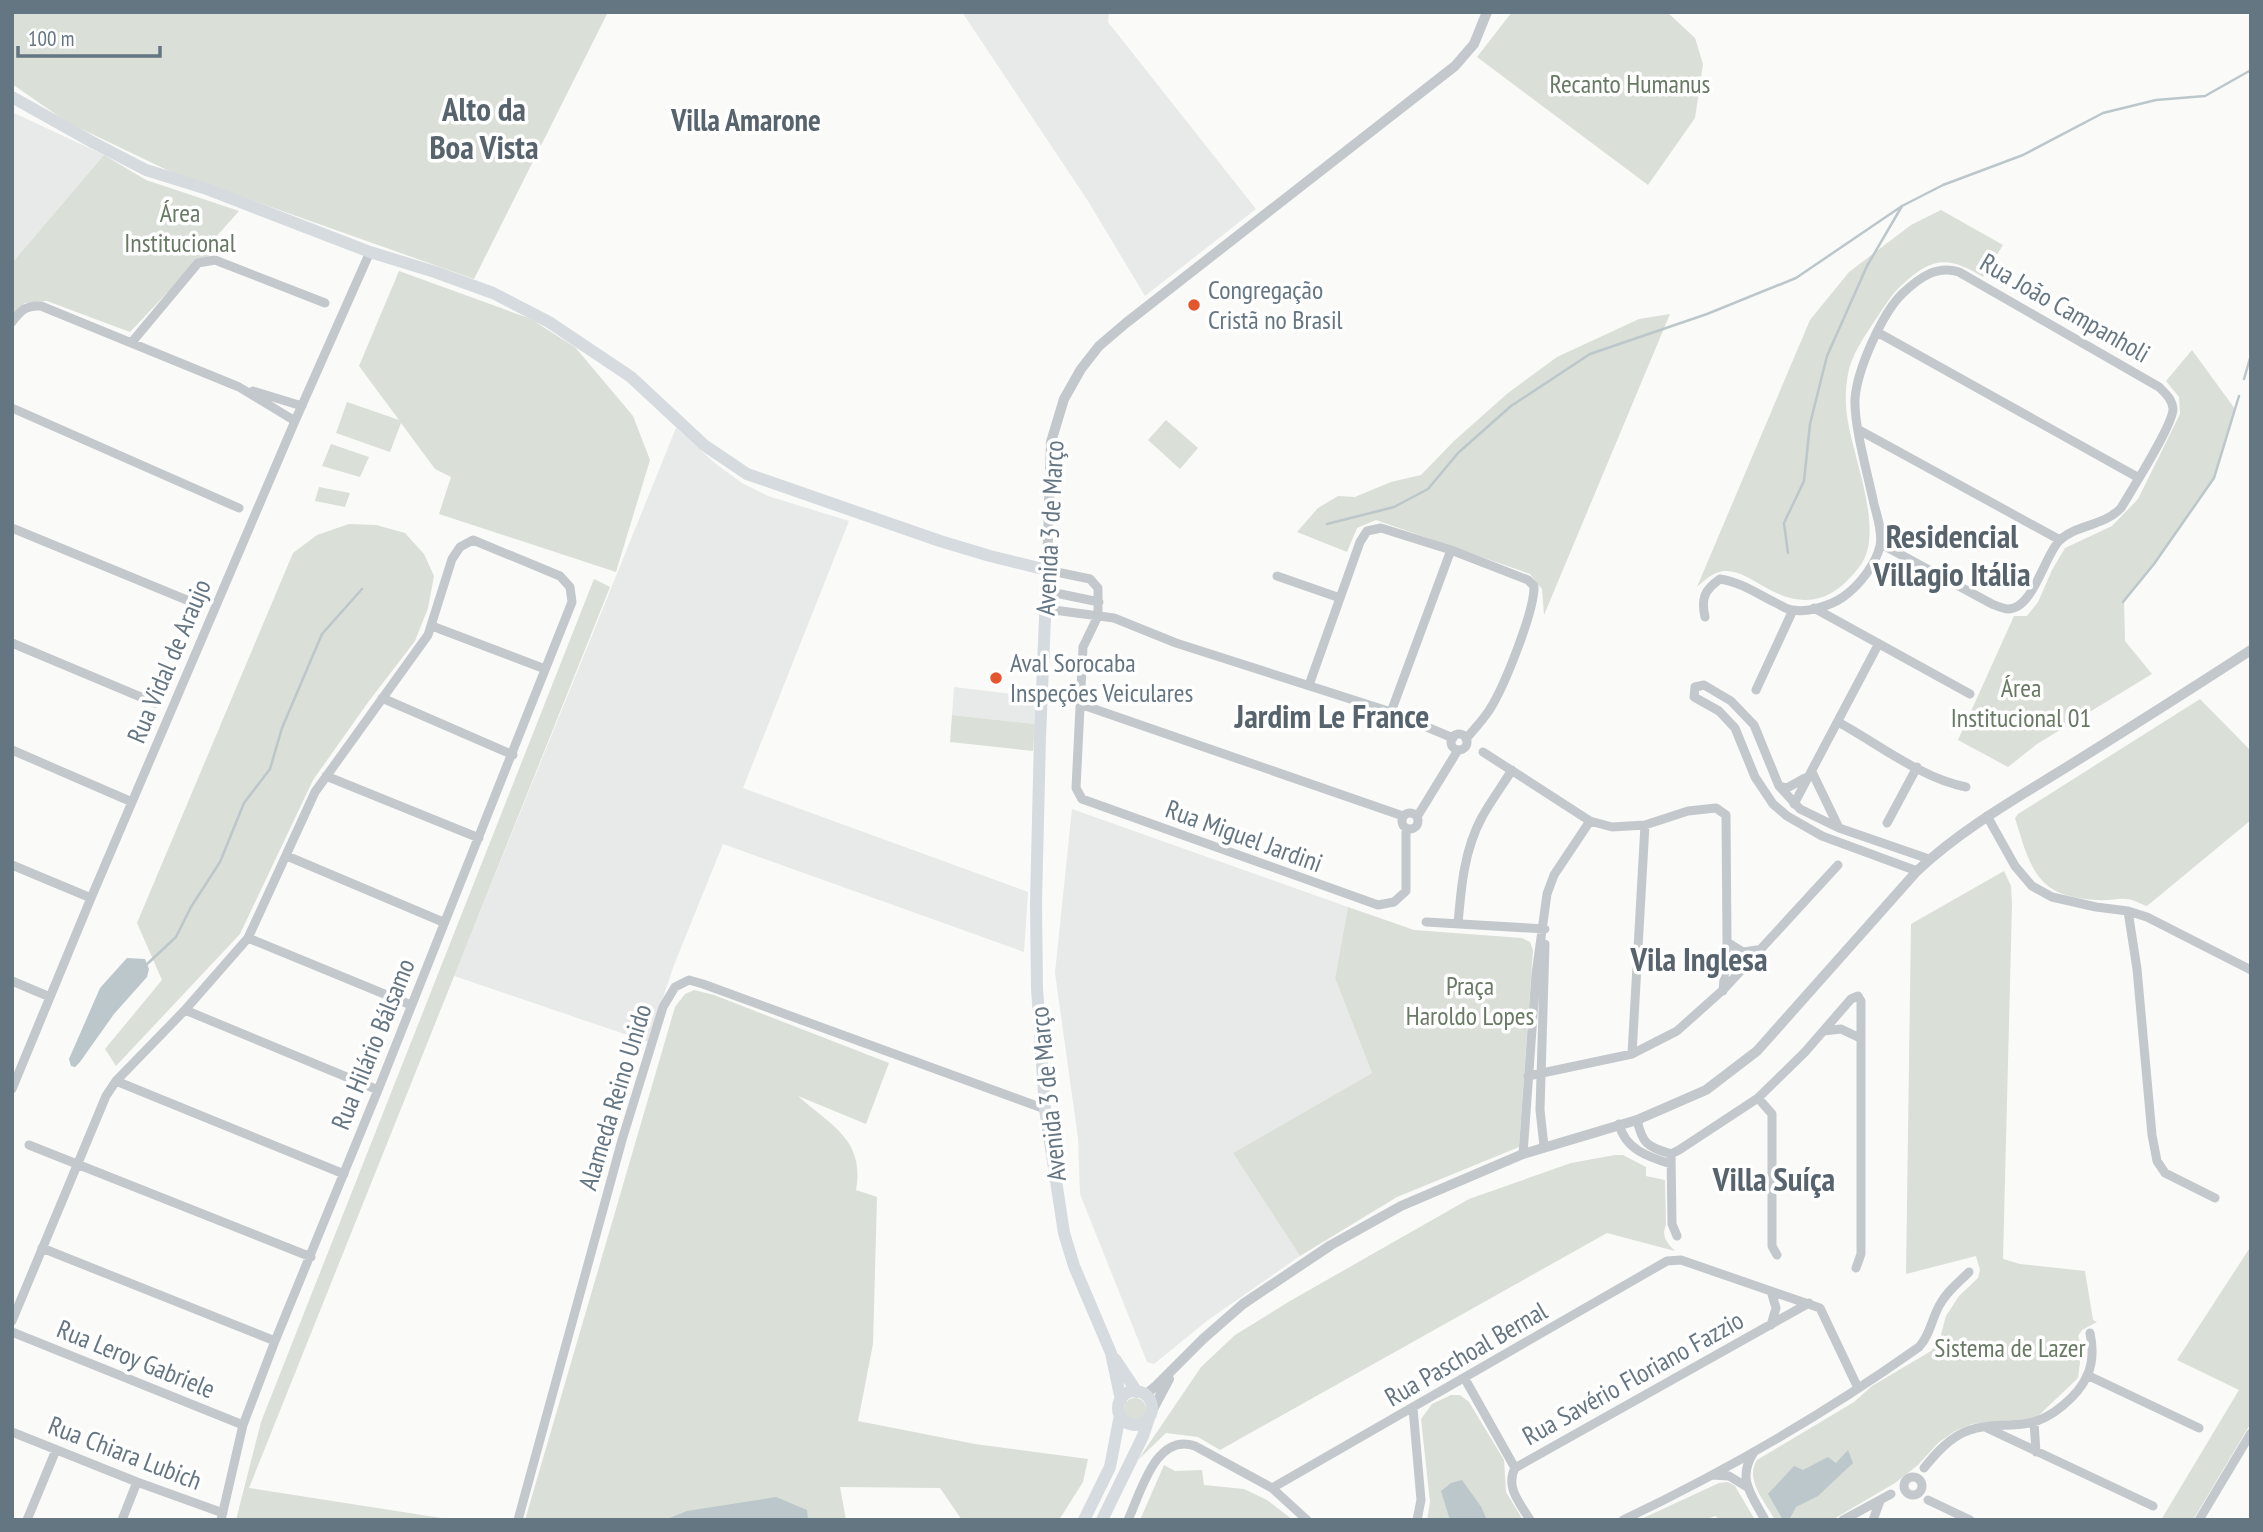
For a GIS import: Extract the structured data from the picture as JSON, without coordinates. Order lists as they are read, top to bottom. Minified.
{"streets":{"main road":["Avenida 3 de Março"],"street":["Rua João Campanholi","Rua Vidal de Araujo","Rua Miguel Jardini","Rua Hilário Bálsamo","Alameda Reino Unido","Rua Paschoal Bernal","Rua Leroy Gabriele","Rua Savério Floriano Fazzio","Rua Chiara Lubich"]},"crossings":[["Avenida 3 de Março","Alameda Reino Unido"],["Rua Hilário Bálsamo","Rua Leroy Gabriele"],["Rua Hilário Bálsamo","Rua Chiara Lubich"],["Rua Paschoal Bernal","Rua Savério Floriano Fazzio"]],"districts":["Alto da Boa Vista","Villa Amarone","Residencial Villagio Itália","Jardim Le France","Vila Inglesa","Villa Suíça"],"parks":["Recanto Humanus","Área Institucional","Área Institucional 01","Praça Haroldo Lopes","Sistema de Lazer"],"places":["Congregação Cristã no Brasil","Aval Sorocaba Inspeções Veiculares"],"scale_bar":"100 m"}
